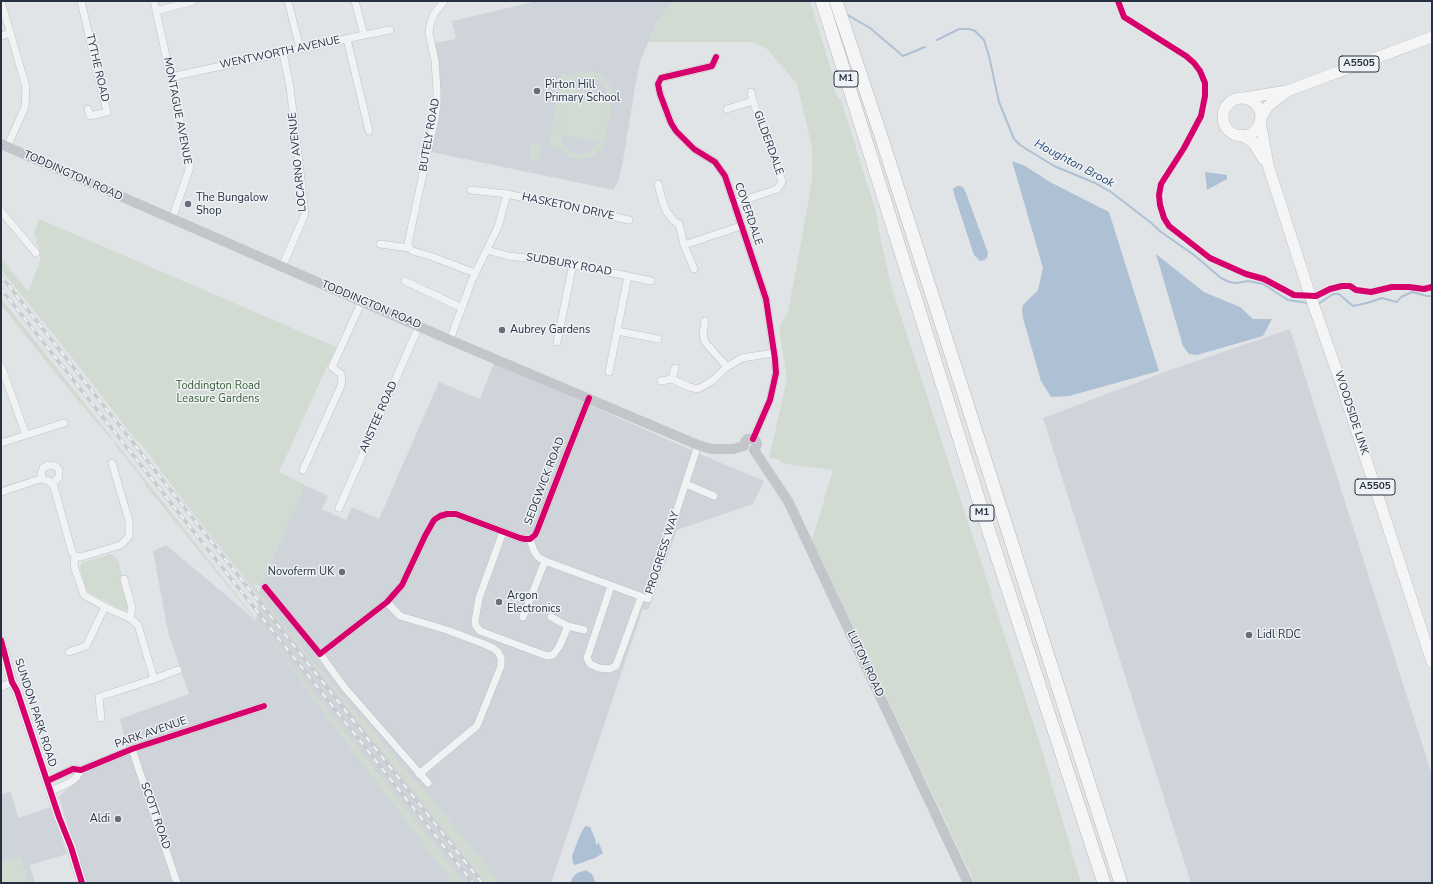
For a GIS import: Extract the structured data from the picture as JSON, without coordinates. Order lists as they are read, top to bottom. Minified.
{"streets":{"highway":["M1"],"main road":["A5505","TODDINGTON ROAD","WOODSIDE LINK","LUTON ROAD"],"street":["WENTWORTH AVENUE","TYTHE ROAD","MONTAGUE AVENUE","BUTELY ROAD","GILDERDALE","LOCARNO AVENUE","HASKETON DRIVE","COVERDALE","SUDBURY ROAD","ANSTEE ROAD","SEDGWICK ROAD","PROGRESS WAY","SUNDON PARK ROAD","PARK AVENUE","SCOTT ROAD"]},"crossings":[["WENTWORTH AVENUE","MONTAGUE AVENUE"],["WENTWORTH AVENUE","LOCARNO AVENUE"],["A5505","WOODSIDE LINK"],["MONTAGUE AVENUE","TODDINGTON ROAD"],["GILDERDALE","COVERDALE"],["LOCARNO AVENUE","TODDINGTON ROAD"],["TODDINGTON ROAD","HASKETON DRIVE"],["TODDINGTON ROAD","COVERDALE"],["TODDINGTON ROAD","ANSTEE ROAD"],["TODDINGTON ROAD","SEDGWICK ROAD"],["TODDINGTON ROAD","PROGRESS WAY"],["TODDINGTON ROAD","LUTON ROAD"],["HASKETON DRIVE","SUDBURY ROAD"],["COVERDALE","LUTON ROAD"],["SEDGWICK ROAD","PROGRESS WAY"],["SUNDON PARK ROAD","PARK AVENUE"],["PARK AVENUE","SCOTT ROAD"]],"water":["Houghton Brook"],"parks":["Toddington Road Leasure Gardens"],"places":["Pirton Hill Primary School","The Bungalow Shop","Aubrey Gardens","Novoferm UK","Argon Electronics","Lidl RDC","Aldi"]}
